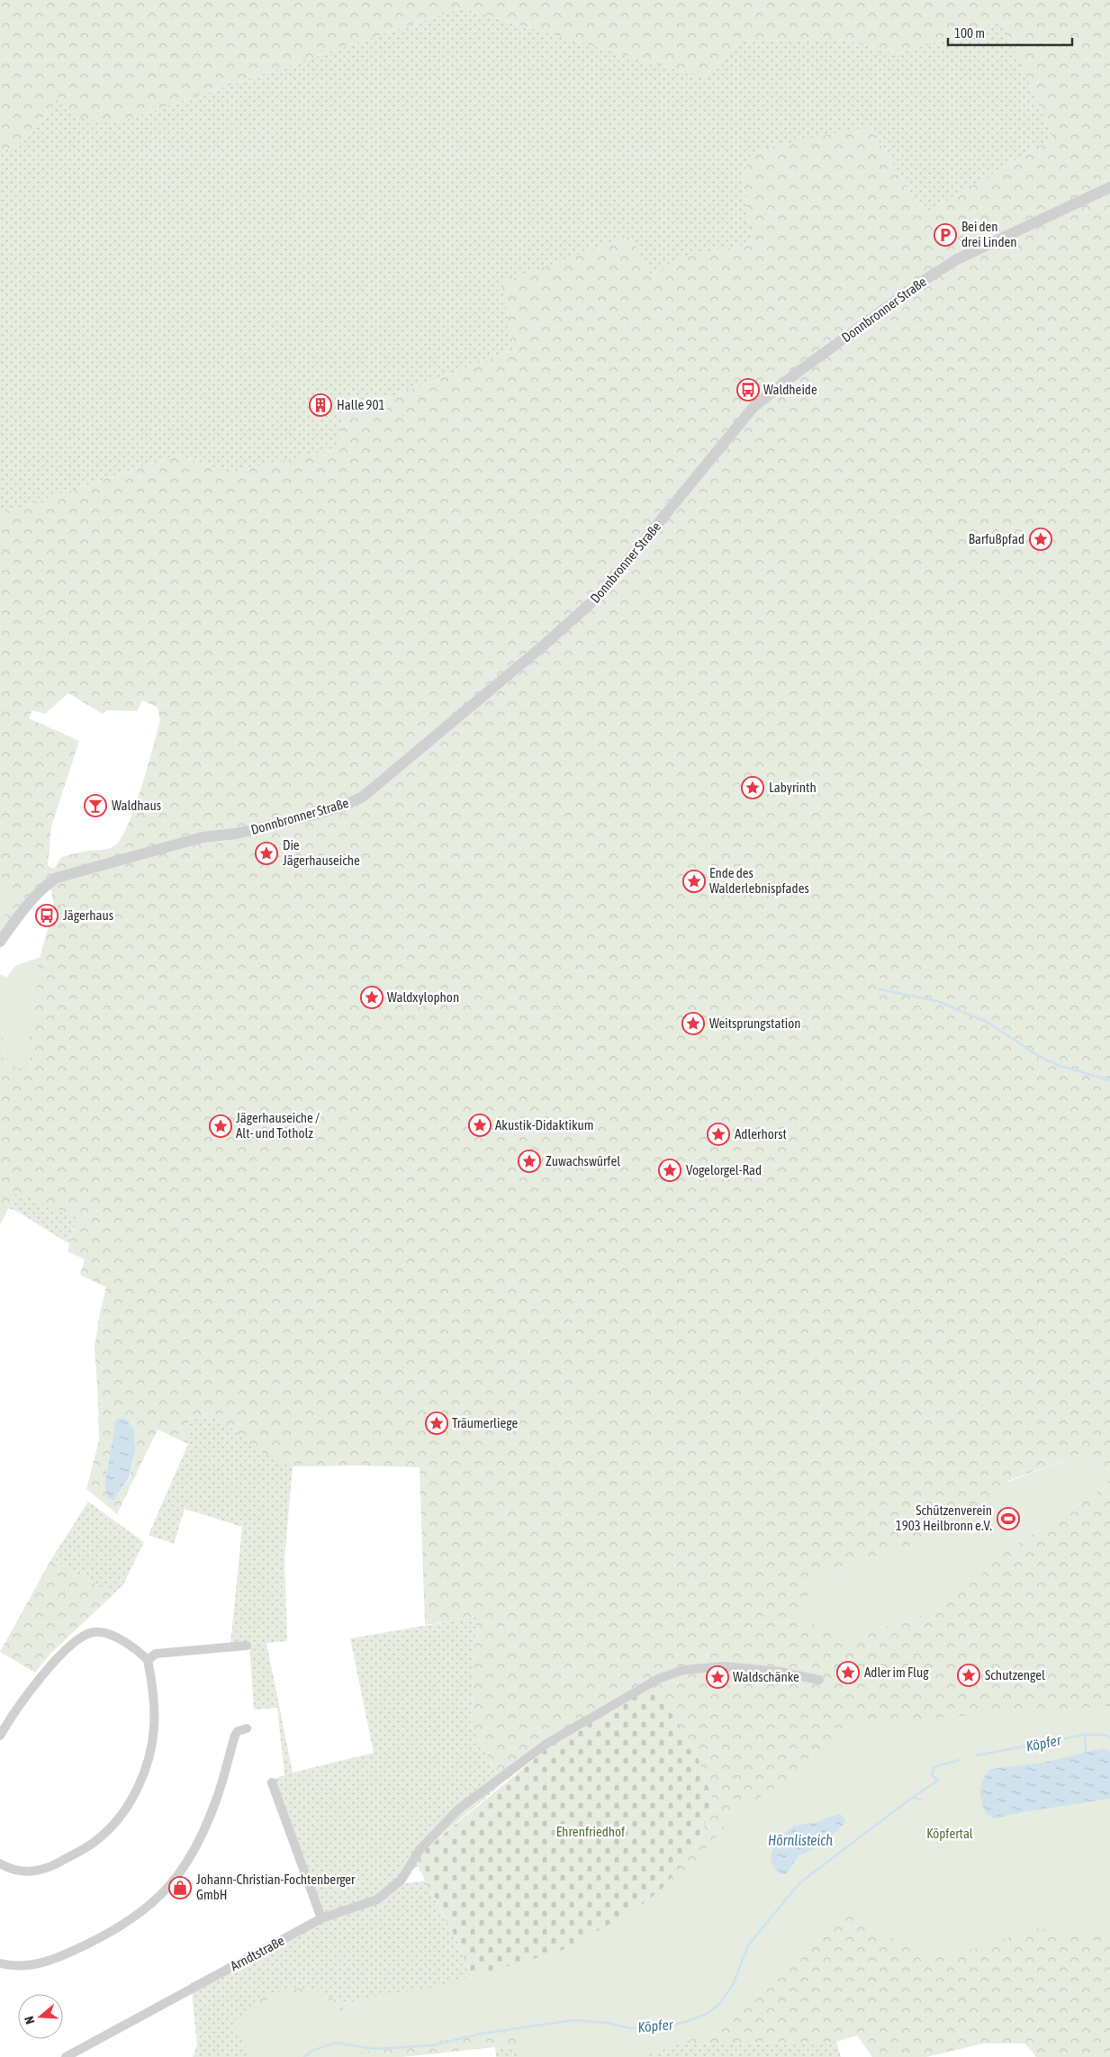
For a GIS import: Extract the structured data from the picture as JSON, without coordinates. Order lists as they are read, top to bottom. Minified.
{"streets":{"street":["Donnbronner Straße","Arndtstraße"]},"water":["Köpfer","Hörnlisteich"],"parks":["Ehrenfriedhof","Köpfertal"],"places":{"parking":["Bei den drei Linden"],"bus stop":["Waldheide","Jägerhaus"],"building":["Halle 901"],"place":["Barfußpfad","Labyrinth","Die Jägerhauseiche","Ende des Walderlebnispfades","Waldxylophon","Weitsprungstation","Akustik-Didaktikum","Jägerhauseiche / Alt- und Totholz","Adlerhorst","Zuwachswürfel","Vogelorgel-Rad","Träumerliege","Adler im Flug","Schutzengel","Waldschänke"],"bar":["Waldhaus"],"sports":["Schützenverein 1903 Heilbronn e.V."],"shop":["Johann-Christian-Fochtenberger GmbH"]},"scale_bar":"100 m","north":"left"}
